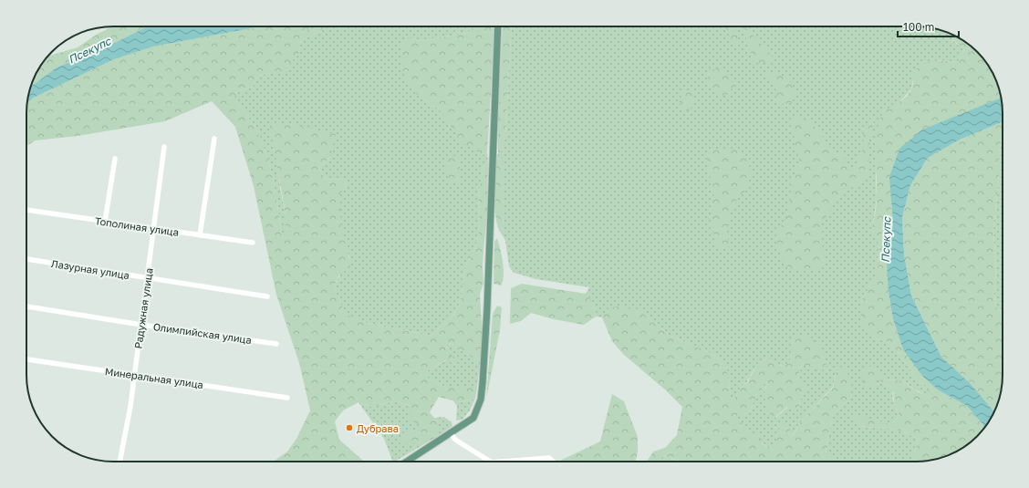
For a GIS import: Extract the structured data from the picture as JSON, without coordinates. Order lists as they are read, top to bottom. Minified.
{"streets":{"street":["Тополиная улица","Лазурная улица","Радужная улица","Олимпийская улица","Минеральная улица"]},"crossings":[["Тополиная улица","Радужная улица"],["Лазурная улица","Радужная улица"],["Радужная улица","Олимпийская улица"],["Радужная улица","Минеральная улица"]],"water":["Псекупс"],"places":["Дубрава"],"scale_bar":"100 m"}
